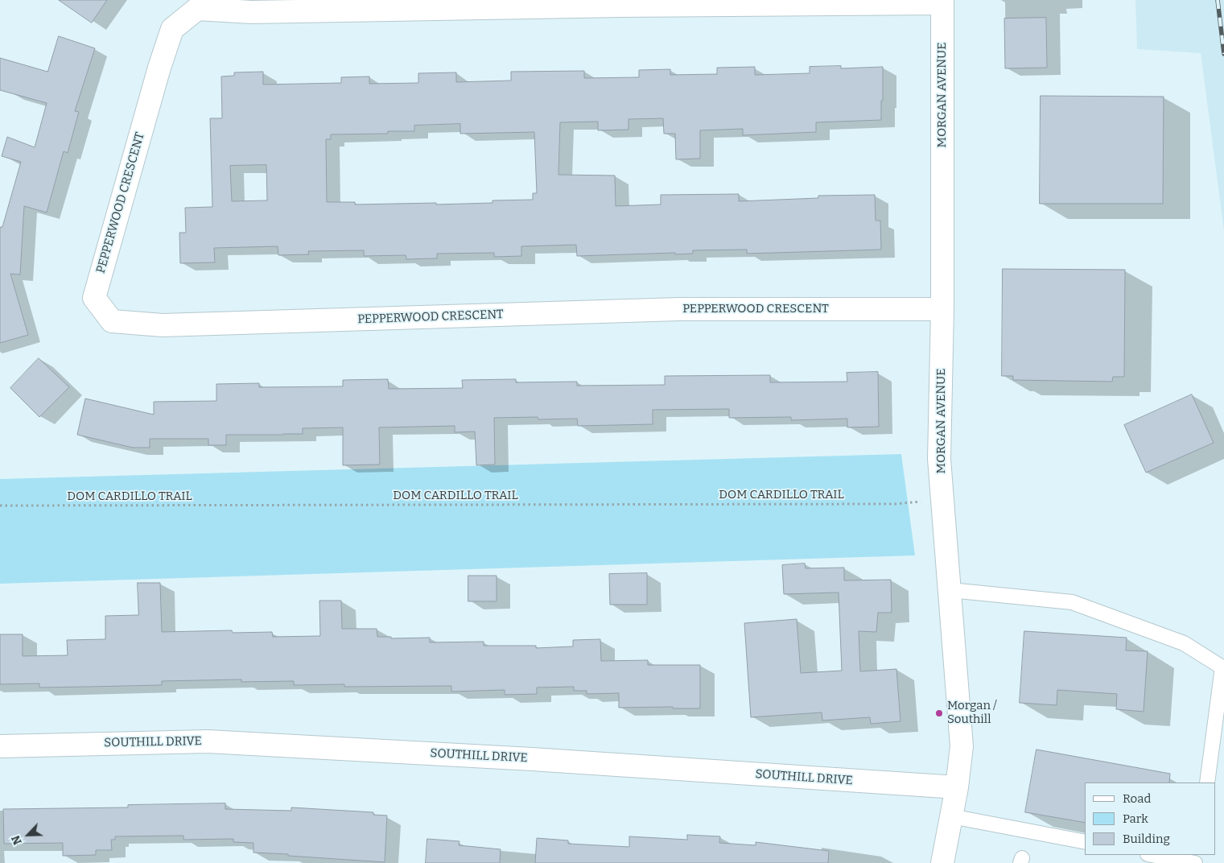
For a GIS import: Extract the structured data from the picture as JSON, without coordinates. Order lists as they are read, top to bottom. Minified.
{"streets":{"street":["MORGAN AVENUE","PEPPERWOOD CRESCENT","SOUTHILL DRIVE"],"path":["DOM CARDILLO TRAIL"]},"crossings":[["MORGAN AVENUE","PEPPERWOOD CRESCENT"],["MORGAN AVENUE","SOUTHILL DRIVE"]],"places":["Morgan / Southill"],"legend":["Road","Park","Building"],"north":"bottom left"}
